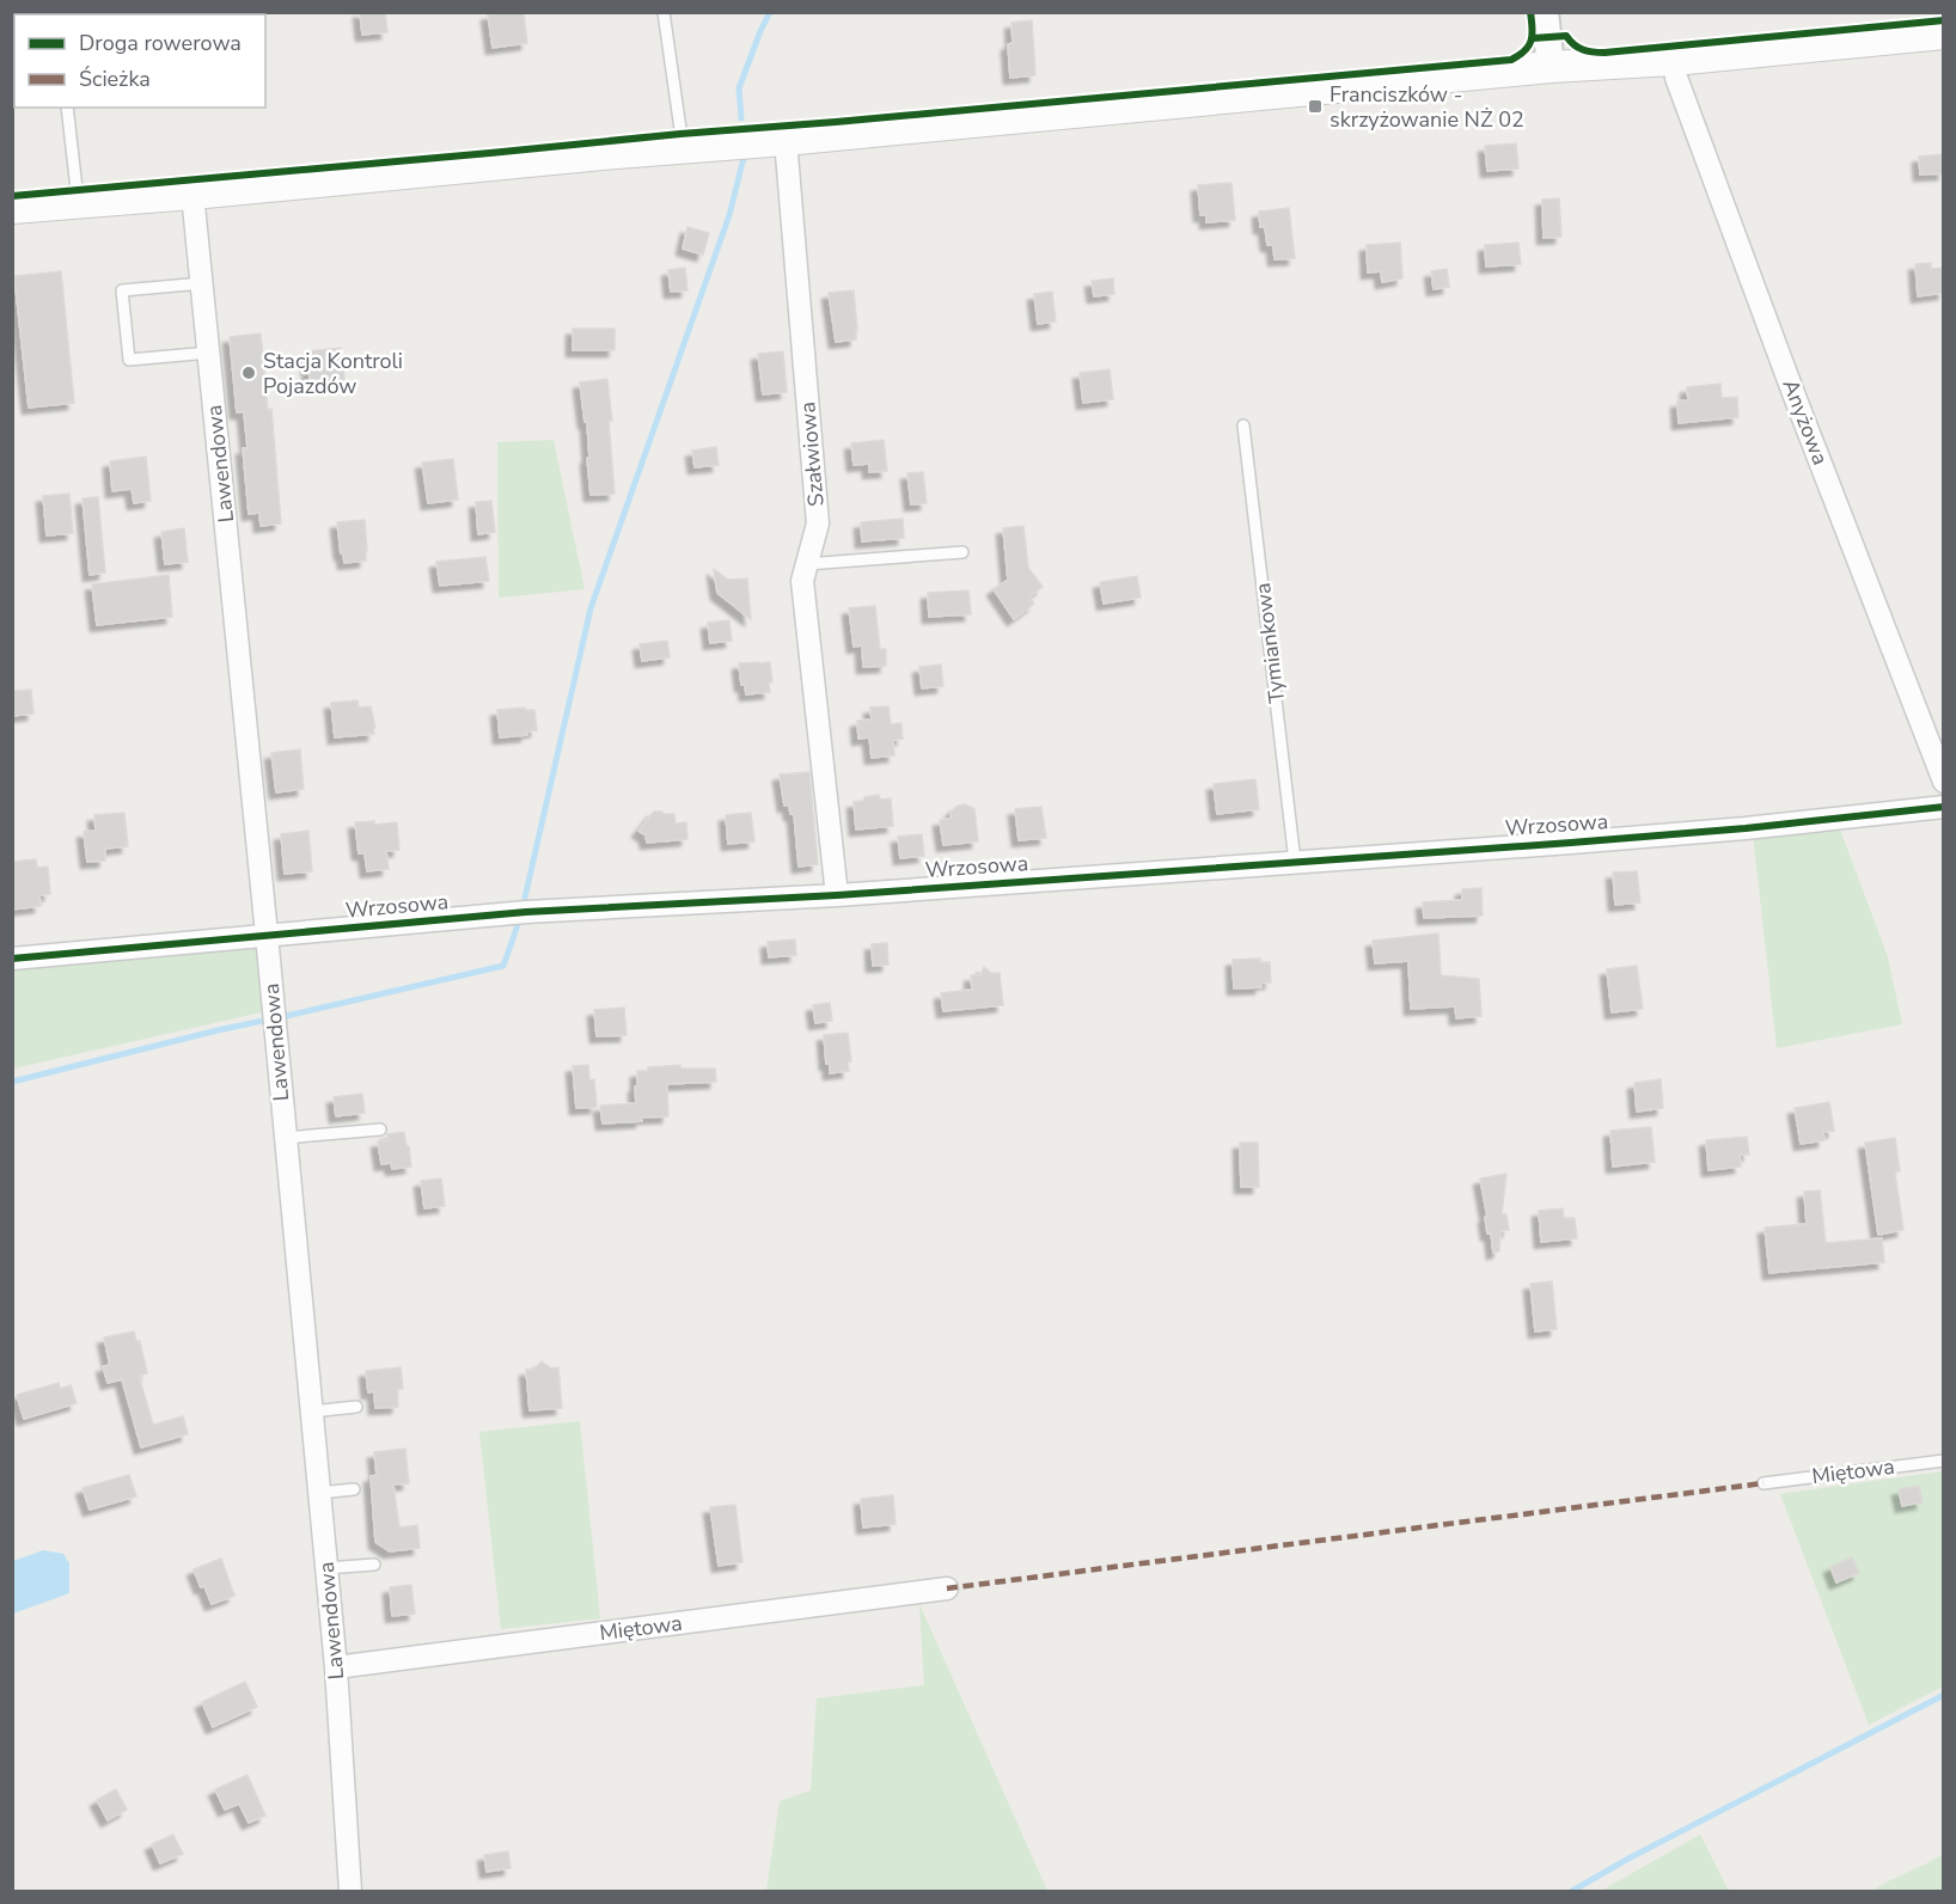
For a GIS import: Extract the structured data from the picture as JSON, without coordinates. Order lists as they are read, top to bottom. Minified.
{"streets":{"street":["Anyżowa","Szałwiowa","Lawendowa","Wrzosowa","Miętowa"],"lane":["Tymiankowa"]},"crossings":[["Szałwiowa","Wrzosowa"],["Lawendowa","Wrzosowa"],["Lawendowa","Miętowa"],["Tymiankowa","Wrzosowa"]],"places":{"transit":["Franciszków - skrzyżowanie NŻ 02"],"other":["Stacja Kontroli Pojazdów"]},"legend":["Droga rowerowa","Ścieżka"]}
